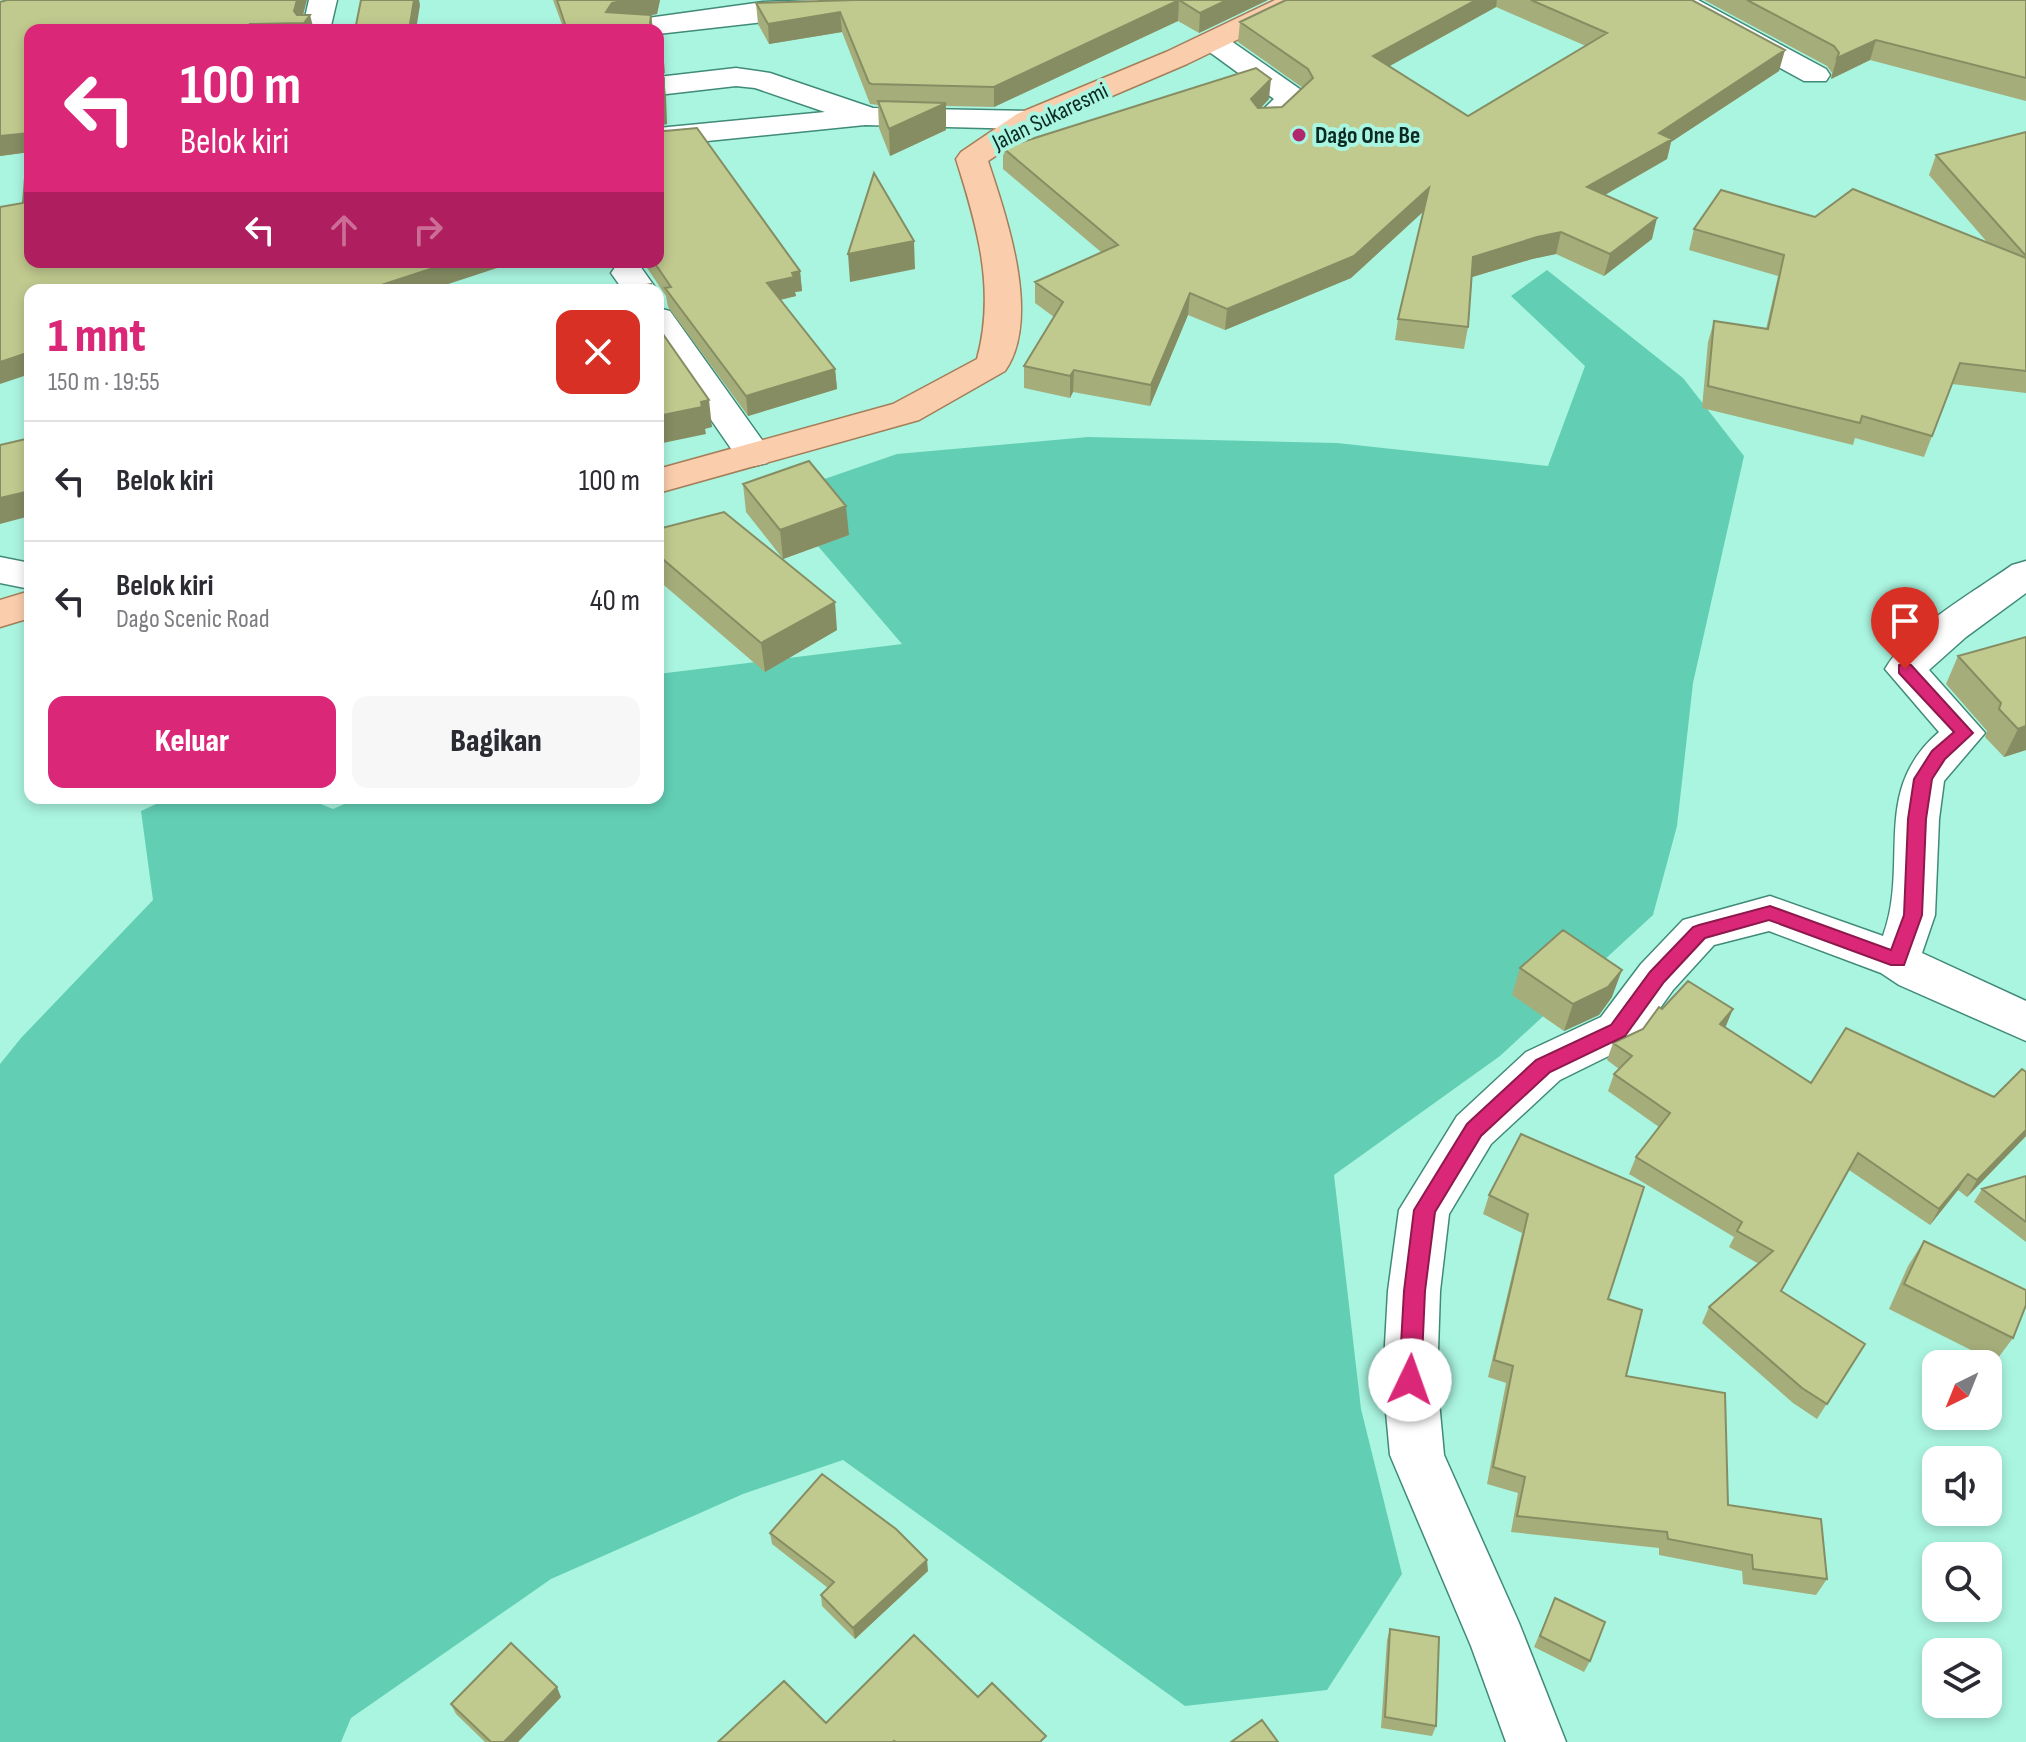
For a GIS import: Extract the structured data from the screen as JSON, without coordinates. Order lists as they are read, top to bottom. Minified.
{"streets":{"main road":["Jalan Sukaresmi"]},"places":["Dago One Be"],"north":"bottom left","page":{"turn":["100 m","Belok kiri"],"heading":["1 mnt","150 m · 19:55"],"list":[{"name":"Belok kiri","value":"100 m"},{"name":"Belok kiri","note":"Dago Scenic Road","value":"40 m"}],"buttons":["Keluar","Bagikan"]}}
